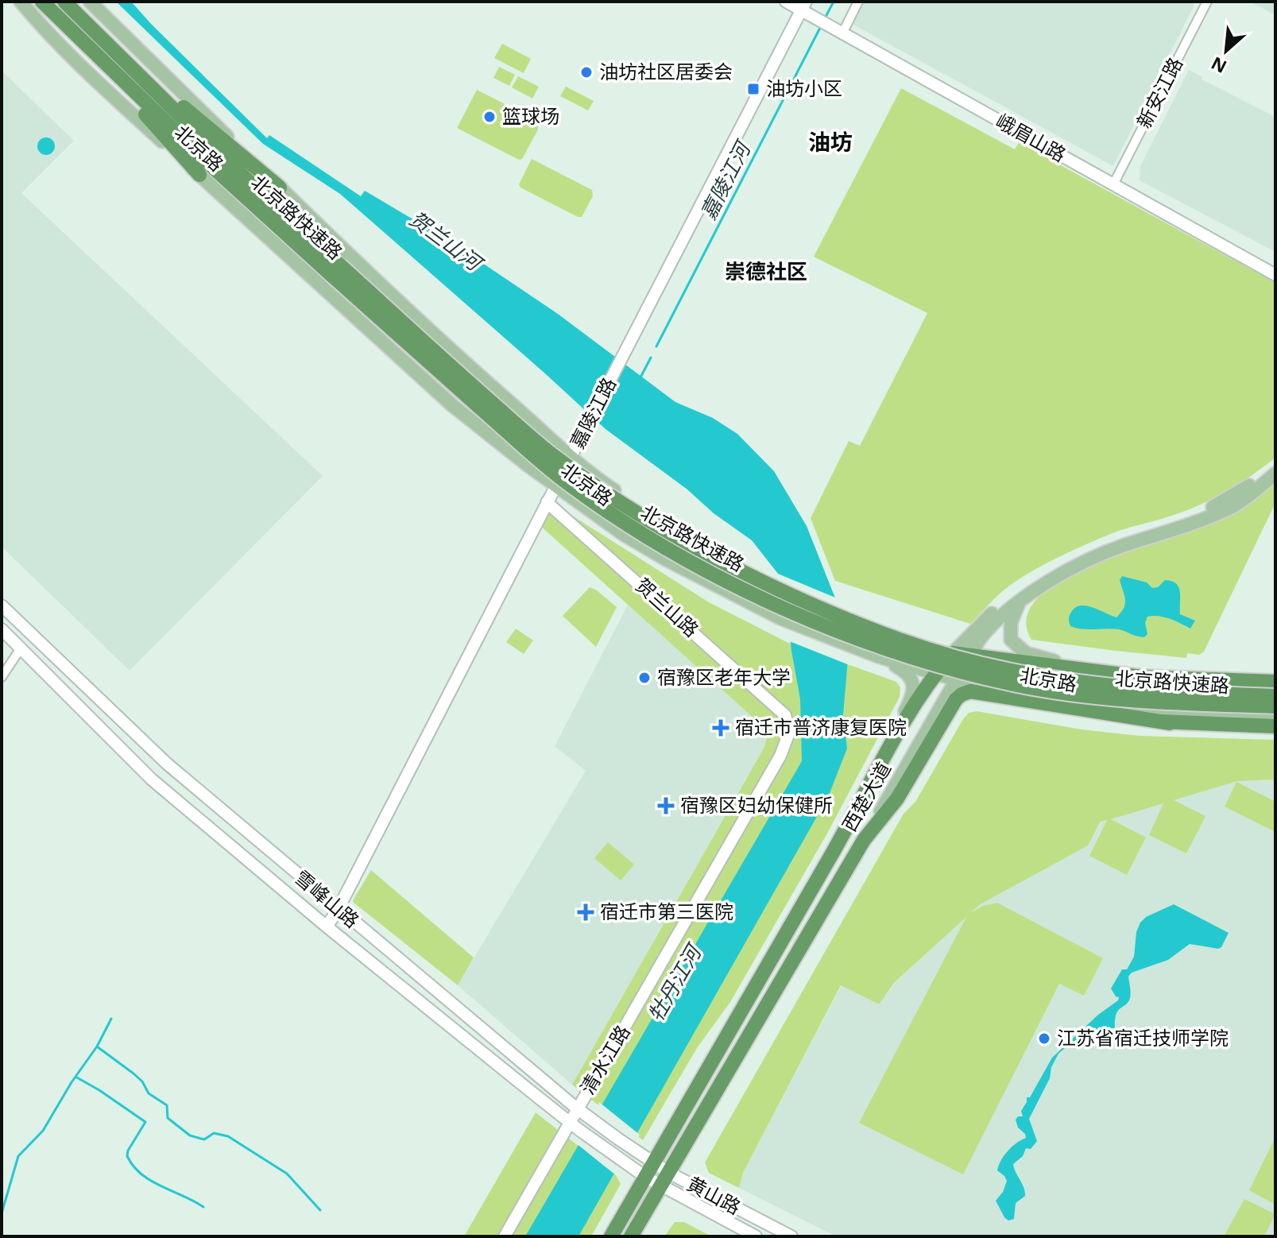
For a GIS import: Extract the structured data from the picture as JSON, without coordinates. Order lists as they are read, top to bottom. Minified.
{"streets":{"highway":["北京路快速路","西楚大道"],"main road":["北京路"],"street":["新安江路","峨眉山路","嘉陵江路","贺兰山路","雪峰山路","清水江路","黄山路"]},"crossings":[["新安江路","峨眉山路"],["峨眉山路","嘉陵江路"],["北京路","嘉陵江路"],["北京路","西楚大道"],["嘉陵江路","贺兰山路"],["嘉陵江路","雪峰山路"],["贺兰山路","清水江路"],["西楚大道","雪峰山路"],["西楚大道","黄山路"],["雪峰山路","清水江路"],["雪峰山路","黄山路"]],"districts":["油坊","崇德社区"],"water":["嘉陵江河","贺兰山河","牡丹江河"],"places":{"other":["油坊社区居委会","篮球场","宿豫区老年大学","江苏省宿迁技师学院"],"transit":["油坊小区"],"health":["宿迁市普济康复医院","宿豫区妇幼保健所","宿迁市第三医院"]},"north":"bottom left"}
